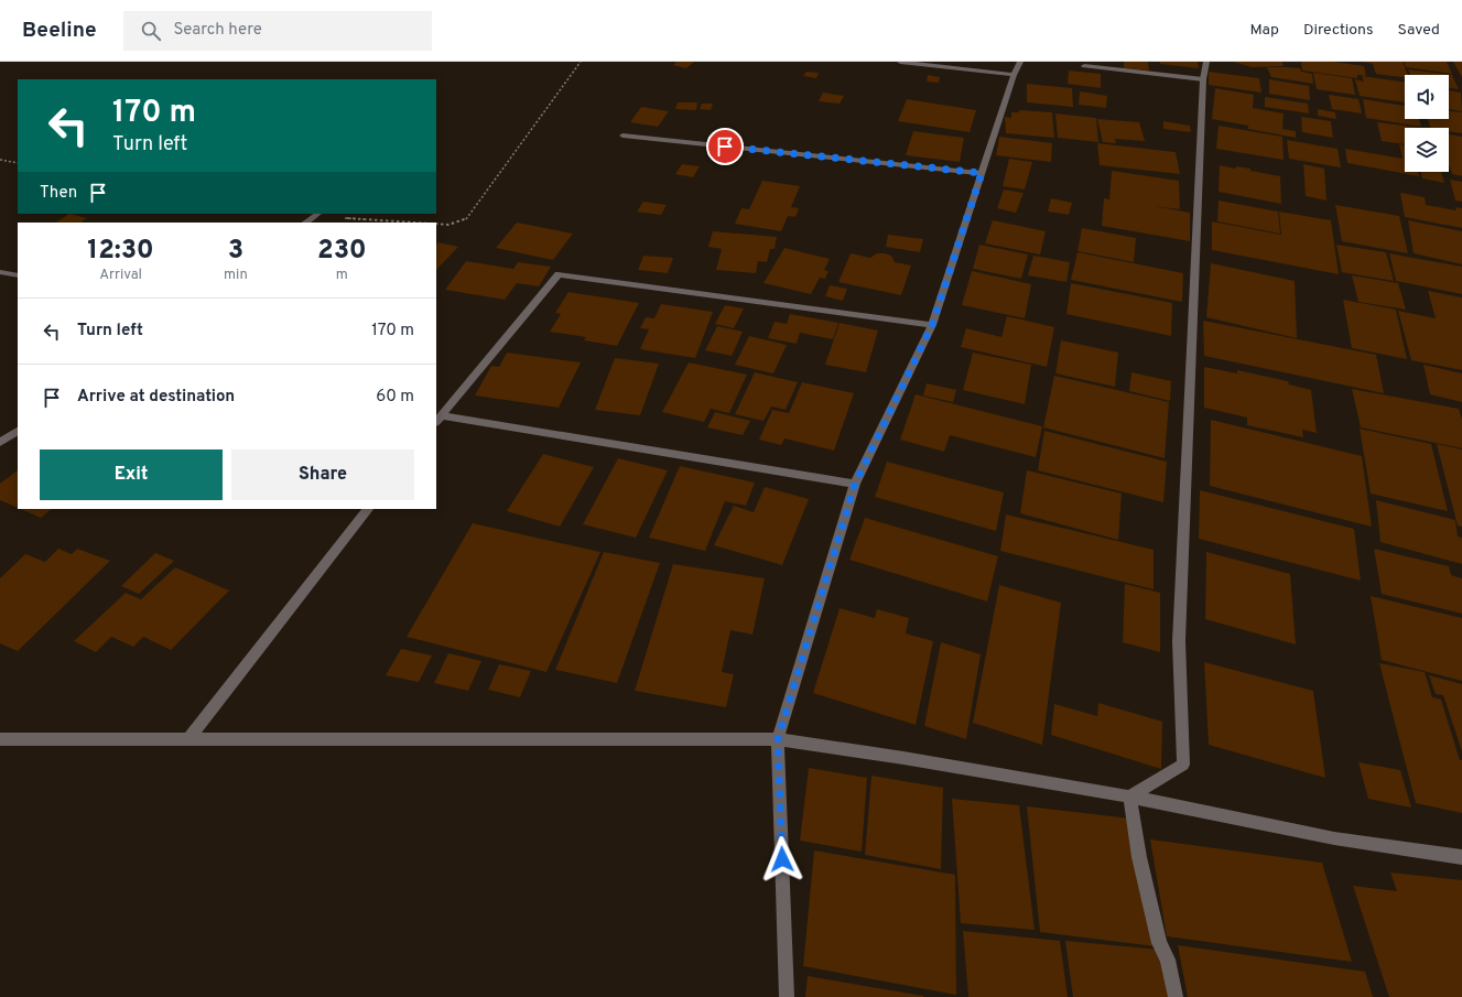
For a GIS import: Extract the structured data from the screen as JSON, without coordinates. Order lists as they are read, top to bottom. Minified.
{"page":{"header":"Beeline","search":"Search here","nav":["Map","Directions","Saved"],"turn":["170 m","Turn left"],"then":"Then","eta":["12:30","Arrival","3","min","230","m"],"list":[{"name":"Turn left","value":"170 m"},{"name":"Arrive at destination","value":"60 m"}],"buttons":["Exit","Share"]}}
